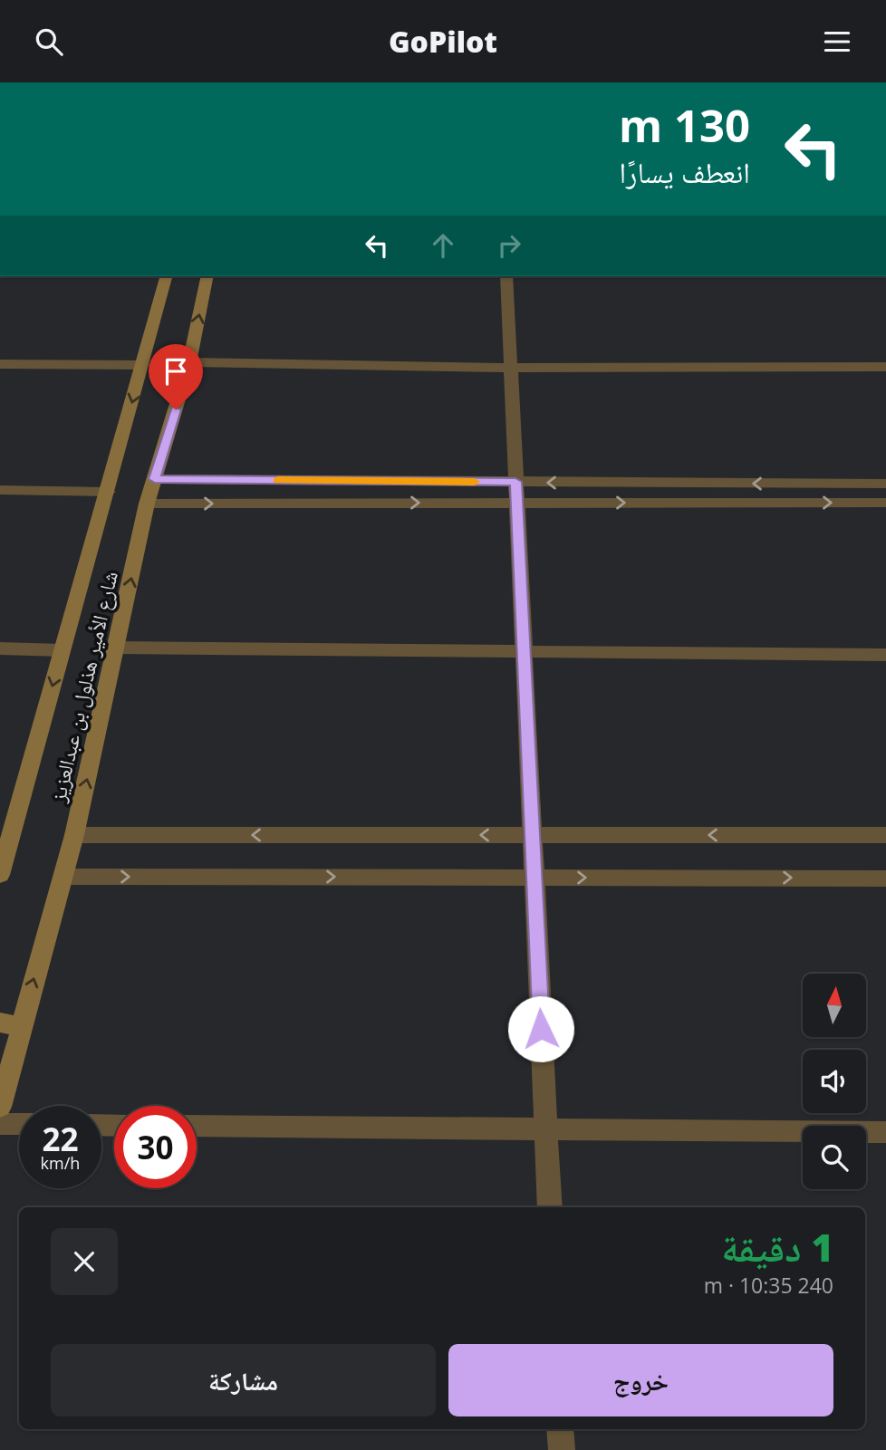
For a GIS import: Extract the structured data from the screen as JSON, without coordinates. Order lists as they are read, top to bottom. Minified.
{"streets":{"street":["شارع الأمير هذلول بن عبدالعزيز"]},"north":"top","page":{"header":"GoPilot","turn":["130 m","انعطف يسارًا"],"speed":"22 km/h","limit":"30","heading":["1 دقيقة","240 m · 10:35"],"buttons":["خروج","مشاركة"]}}
